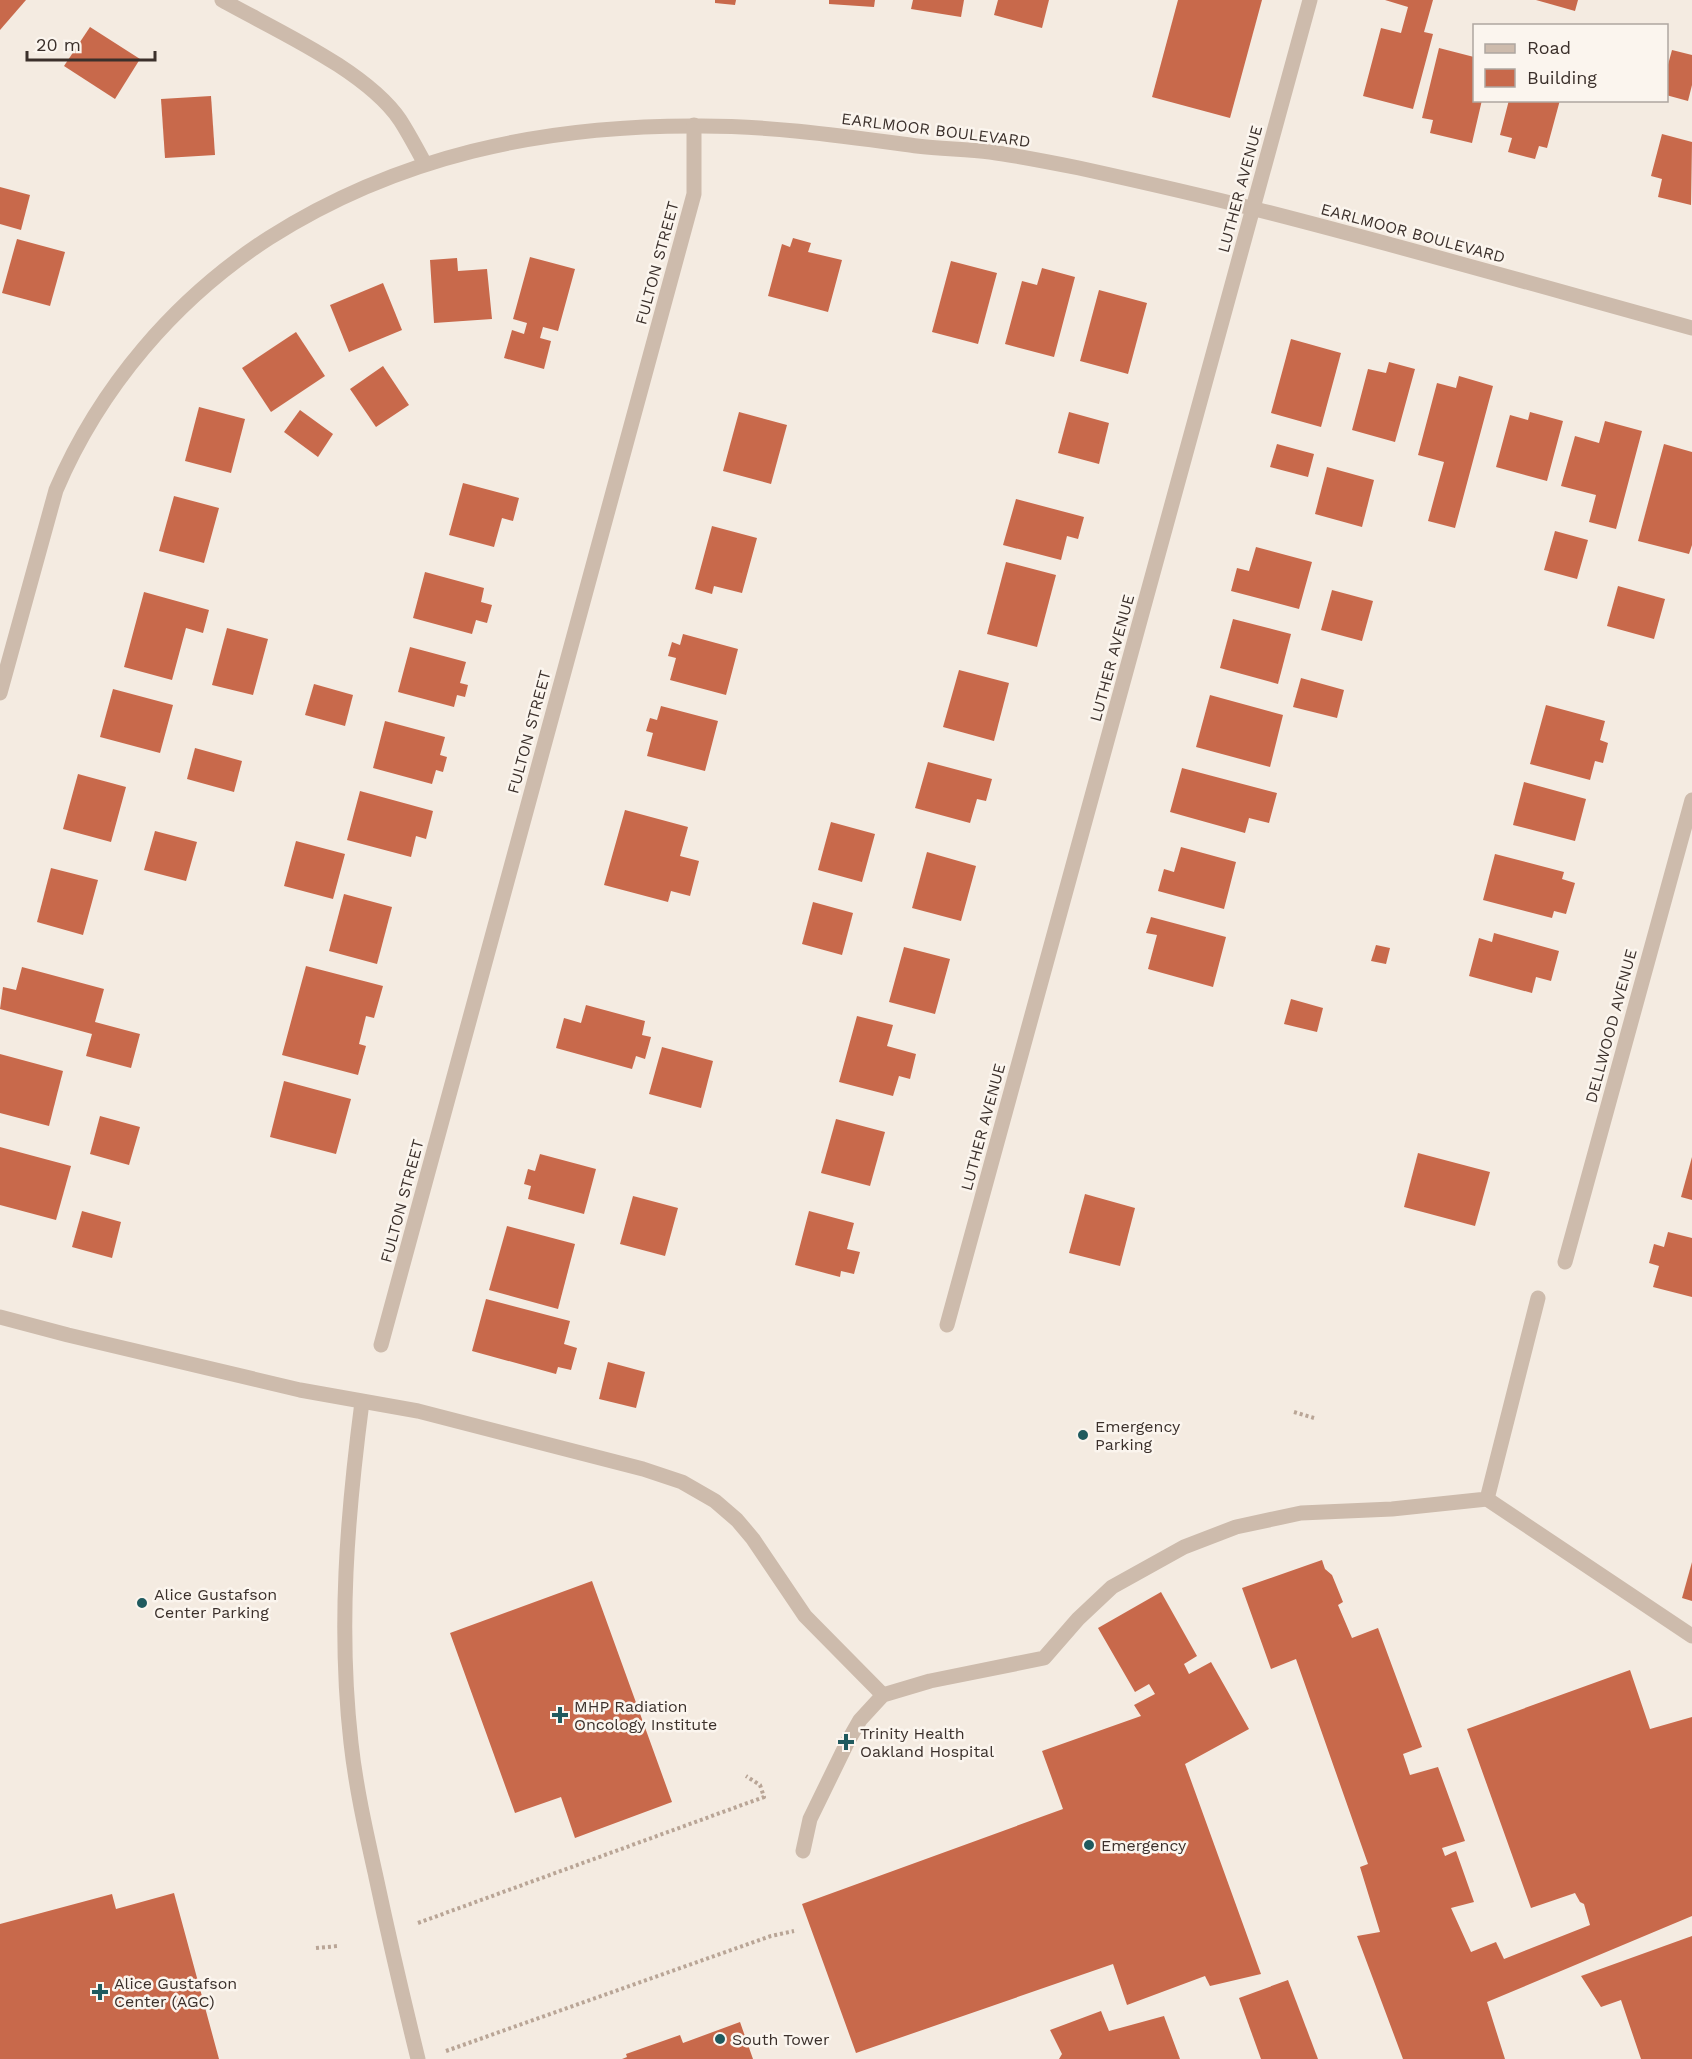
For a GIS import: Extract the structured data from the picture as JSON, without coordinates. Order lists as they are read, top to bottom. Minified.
{"streets":{"street":["EARLMOOR BOULEVARD","LUTHER AVENUE","FULTON STREET","DELLWOOD AVENUE"]},"crossings":[["EARLMOOR BOULEVARD","LUTHER AVENUE"],["EARLMOOR BOULEVARD","FULTON STREET"]],"places":{"other":["Emergency Parking","Alice Gustafson Center Parking","Emergency","South Tower"],"health":["MHP Radiation Oncology Institute","Trinity Health Oakland Hospital","Alice Gustafson Center (AGC)"]},"legend":["Road","Building"],"scale_bar":"20 m"}
